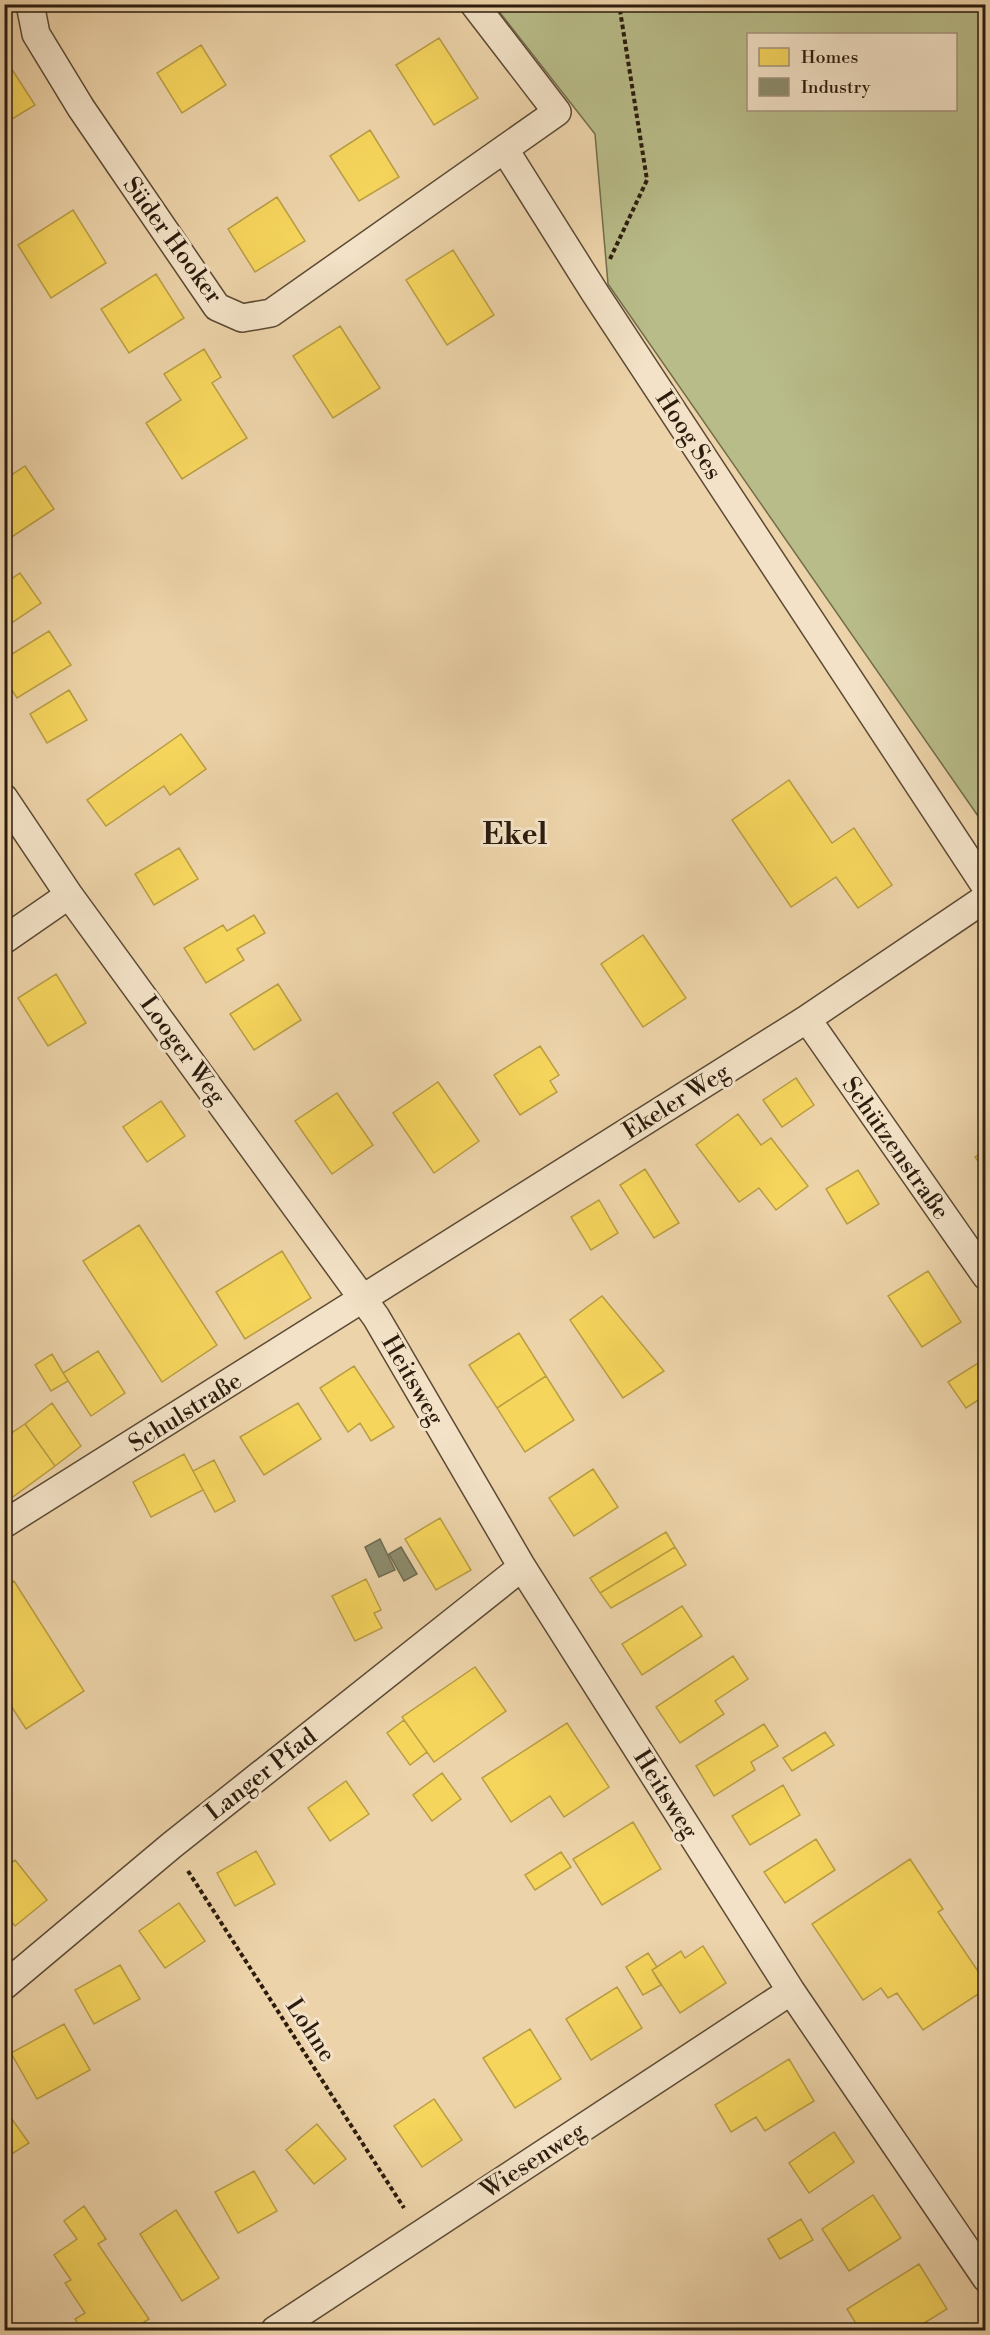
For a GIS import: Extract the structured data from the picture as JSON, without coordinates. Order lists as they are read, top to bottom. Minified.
{"streets":{"street":["Süder Hooker","Hoog Ses","Looger Weg","Ekeler Weg","Schützenstraße","Heitsweg","Schulstraße","Langer Pfad","Wiesenweg"],"path":["Lohne"]},"crossings":[["Süder Hooker","Hoog Ses"],["Looger Weg","Ekeler Weg"],["Looger Weg","Heitsweg"],["Looger Weg","Schulstraße"],["Ekeler Weg","Schützenstraße"],["Ekeler Weg","Heitsweg"],["Ekeler Weg","Schulstraße"],["Heitsweg","Schulstraße"],["Heitsweg","Langer Pfad"],["Heitsweg","Wiesenweg"],["Langer Pfad","Lohne"],["Lohne","Wiesenweg"]],"districts":["Ekel"],"legend":["Homes","Industry"]}
